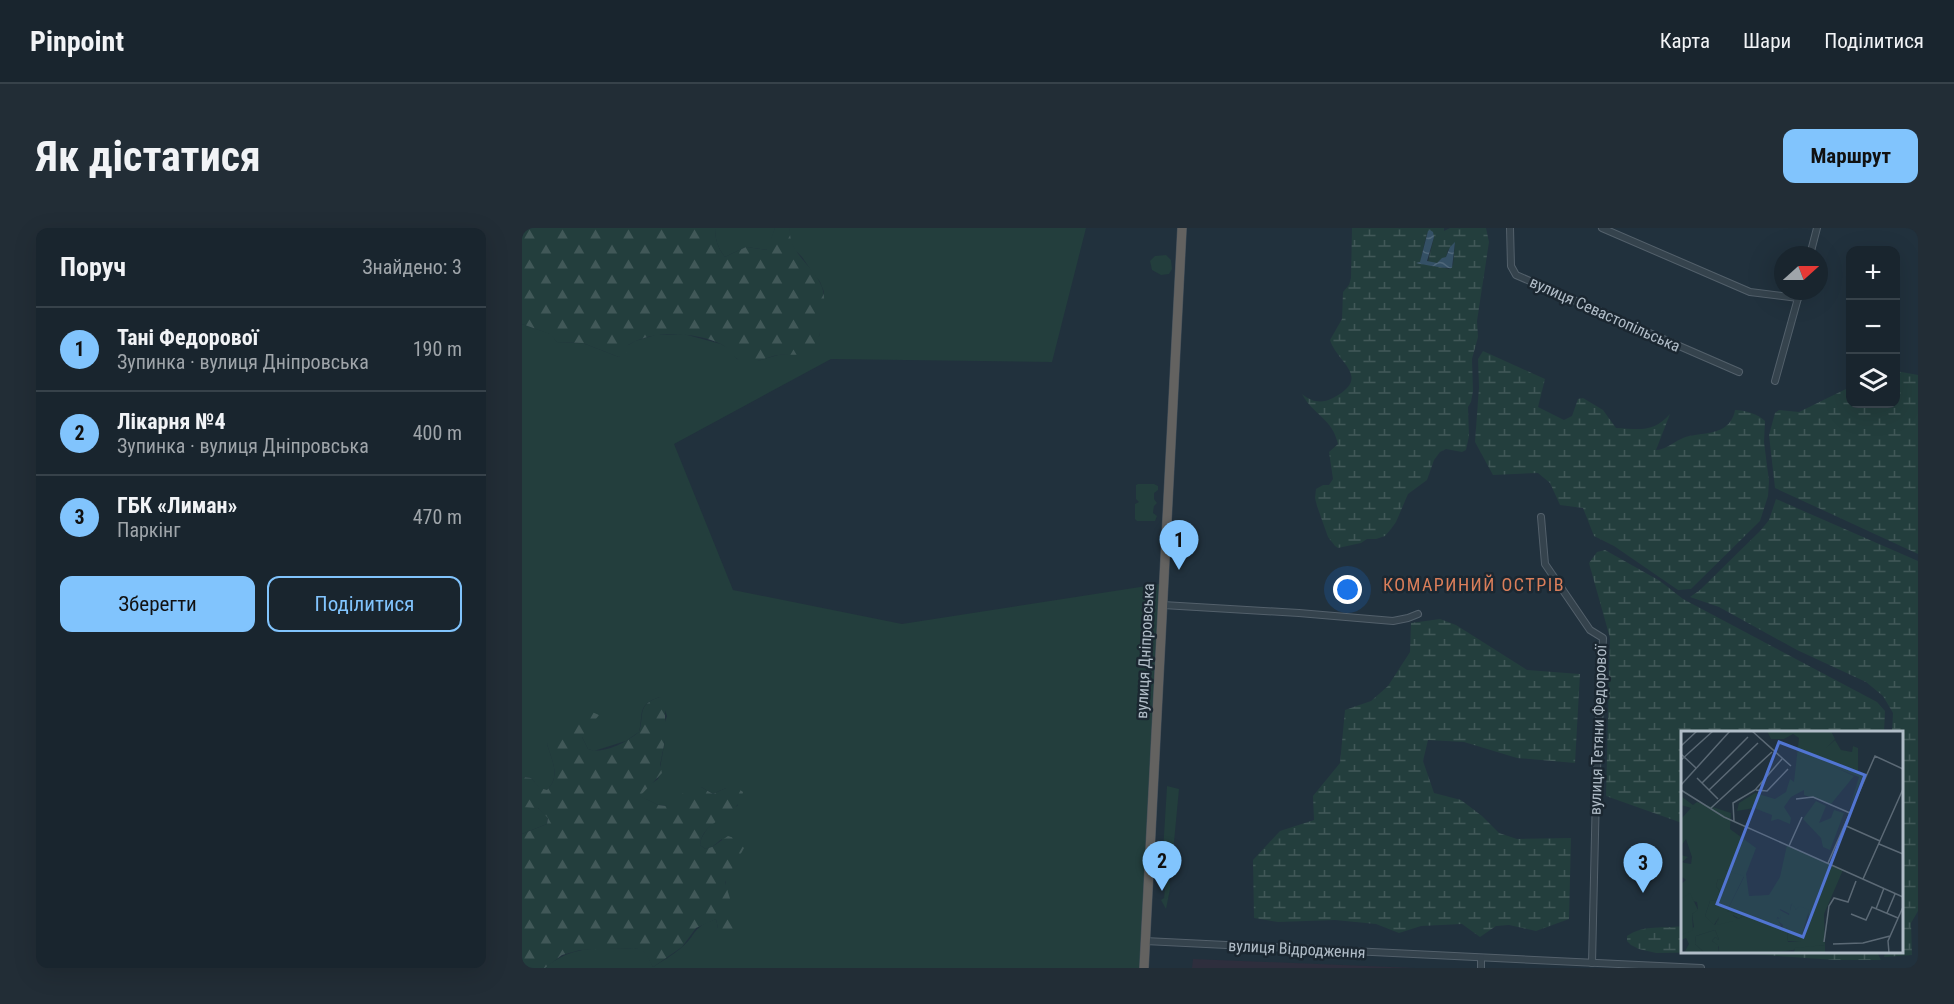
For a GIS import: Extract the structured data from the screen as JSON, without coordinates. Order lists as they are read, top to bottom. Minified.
{"streets":{"highway":["вулиця Дніпровська"],"street":["вулиця Севастопільська","вулиця Тетяни Федорової","вулиця Відродження"]},"crossings":[["вулиця Дніпровська","вулиця Відродження"],["вулиця Тетяни Федорової","вулиця Відродження"]],"districts":["КОМАРИНИЙ ОСТРІВ"],"north":"right","page":{"header":"Pinpoint","nav":["Карта","Шари","Поділитися"],"buttons":["Маршрут",["Зберегти","Поділитися"]],"title":"Як дістатися","heading":["Поруч","Знайдено: 3"],"map_buttons":["+","−"],"list":[{"mark":"1","name":"Тані Федорової","note":"Зупинка · вулиця Дніпровська","value":"190 m"},{"mark":"2","name":"Лікарня №4","note":"Зупинка · вулиця Дніпровська","value":"400 m"},{"mark":"3","name":"ГБК «Лиман»","note":"Паркінг","value":"470 m"}],"pins":["1","2","3"]}}
